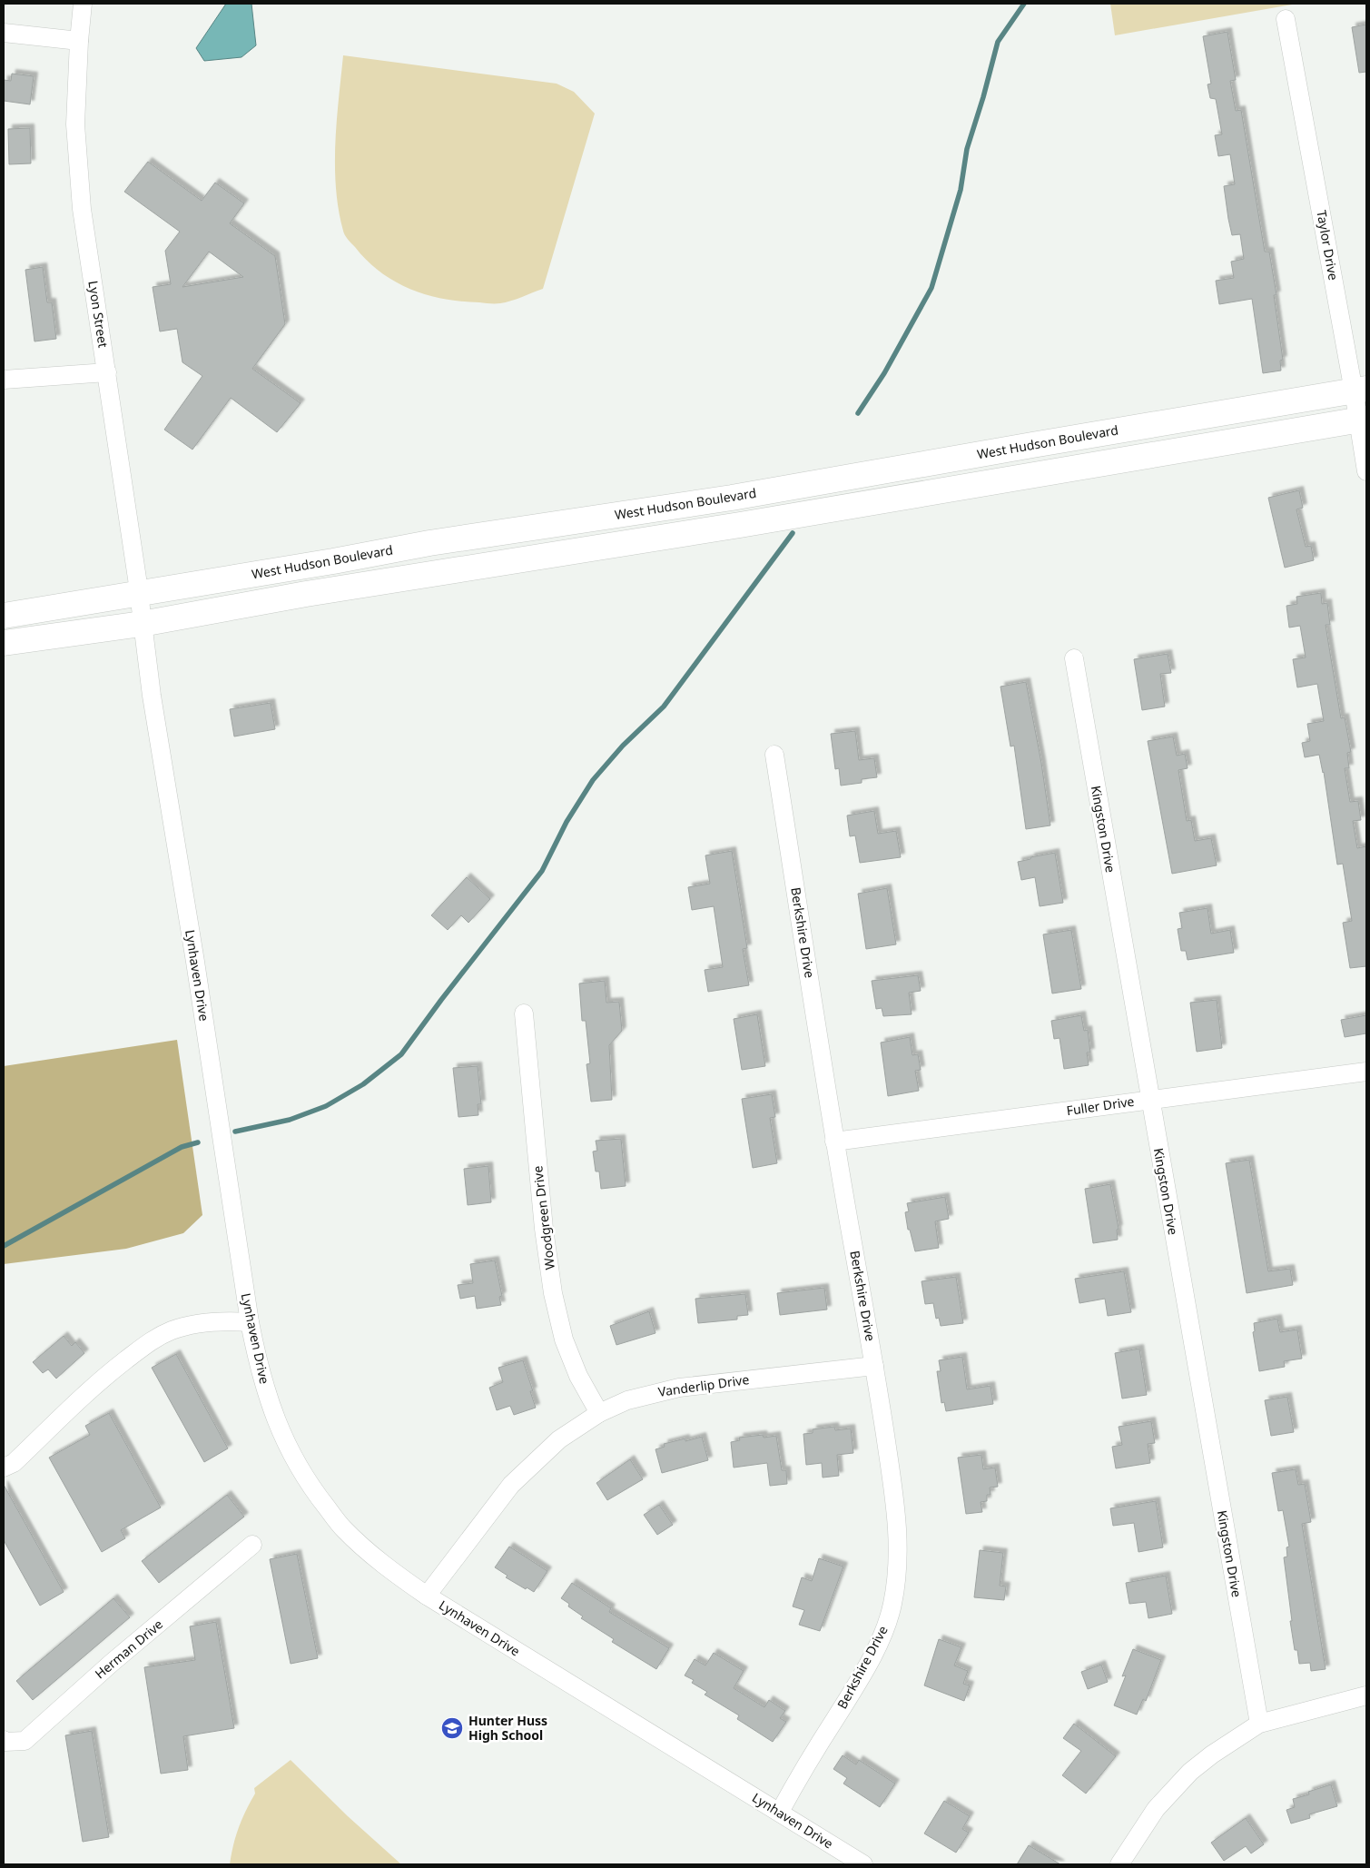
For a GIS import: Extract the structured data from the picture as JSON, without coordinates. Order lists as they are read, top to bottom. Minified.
{"streets":{"main road":["West Hudson Boulevard"],"street":["Taylor Drive","Lyon Street","Kingston Drive","Berkshire Drive","Lynhaven Drive","Fuller Drive","Woodgreen Drive","Vanderlip Drive","Herman Drive"]},"crossings":[["Taylor Drive","West Hudson Boulevard"],["Lyon Street","West Hudson Boulevard"],["Lyon Street","Lynhaven Drive"],["Kingston Drive","Fuller Drive"],["Berkshire Drive","Lynhaven Drive"],["Berkshire Drive","Fuller Drive"],["Berkshire Drive","Vanderlip Drive"],["Lynhaven Drive","Vanderlip Drive"],["Woodgreen Drive","Vanderlip Drive"]],"places":{"school or university":["Hunter Huss High School"]}}
